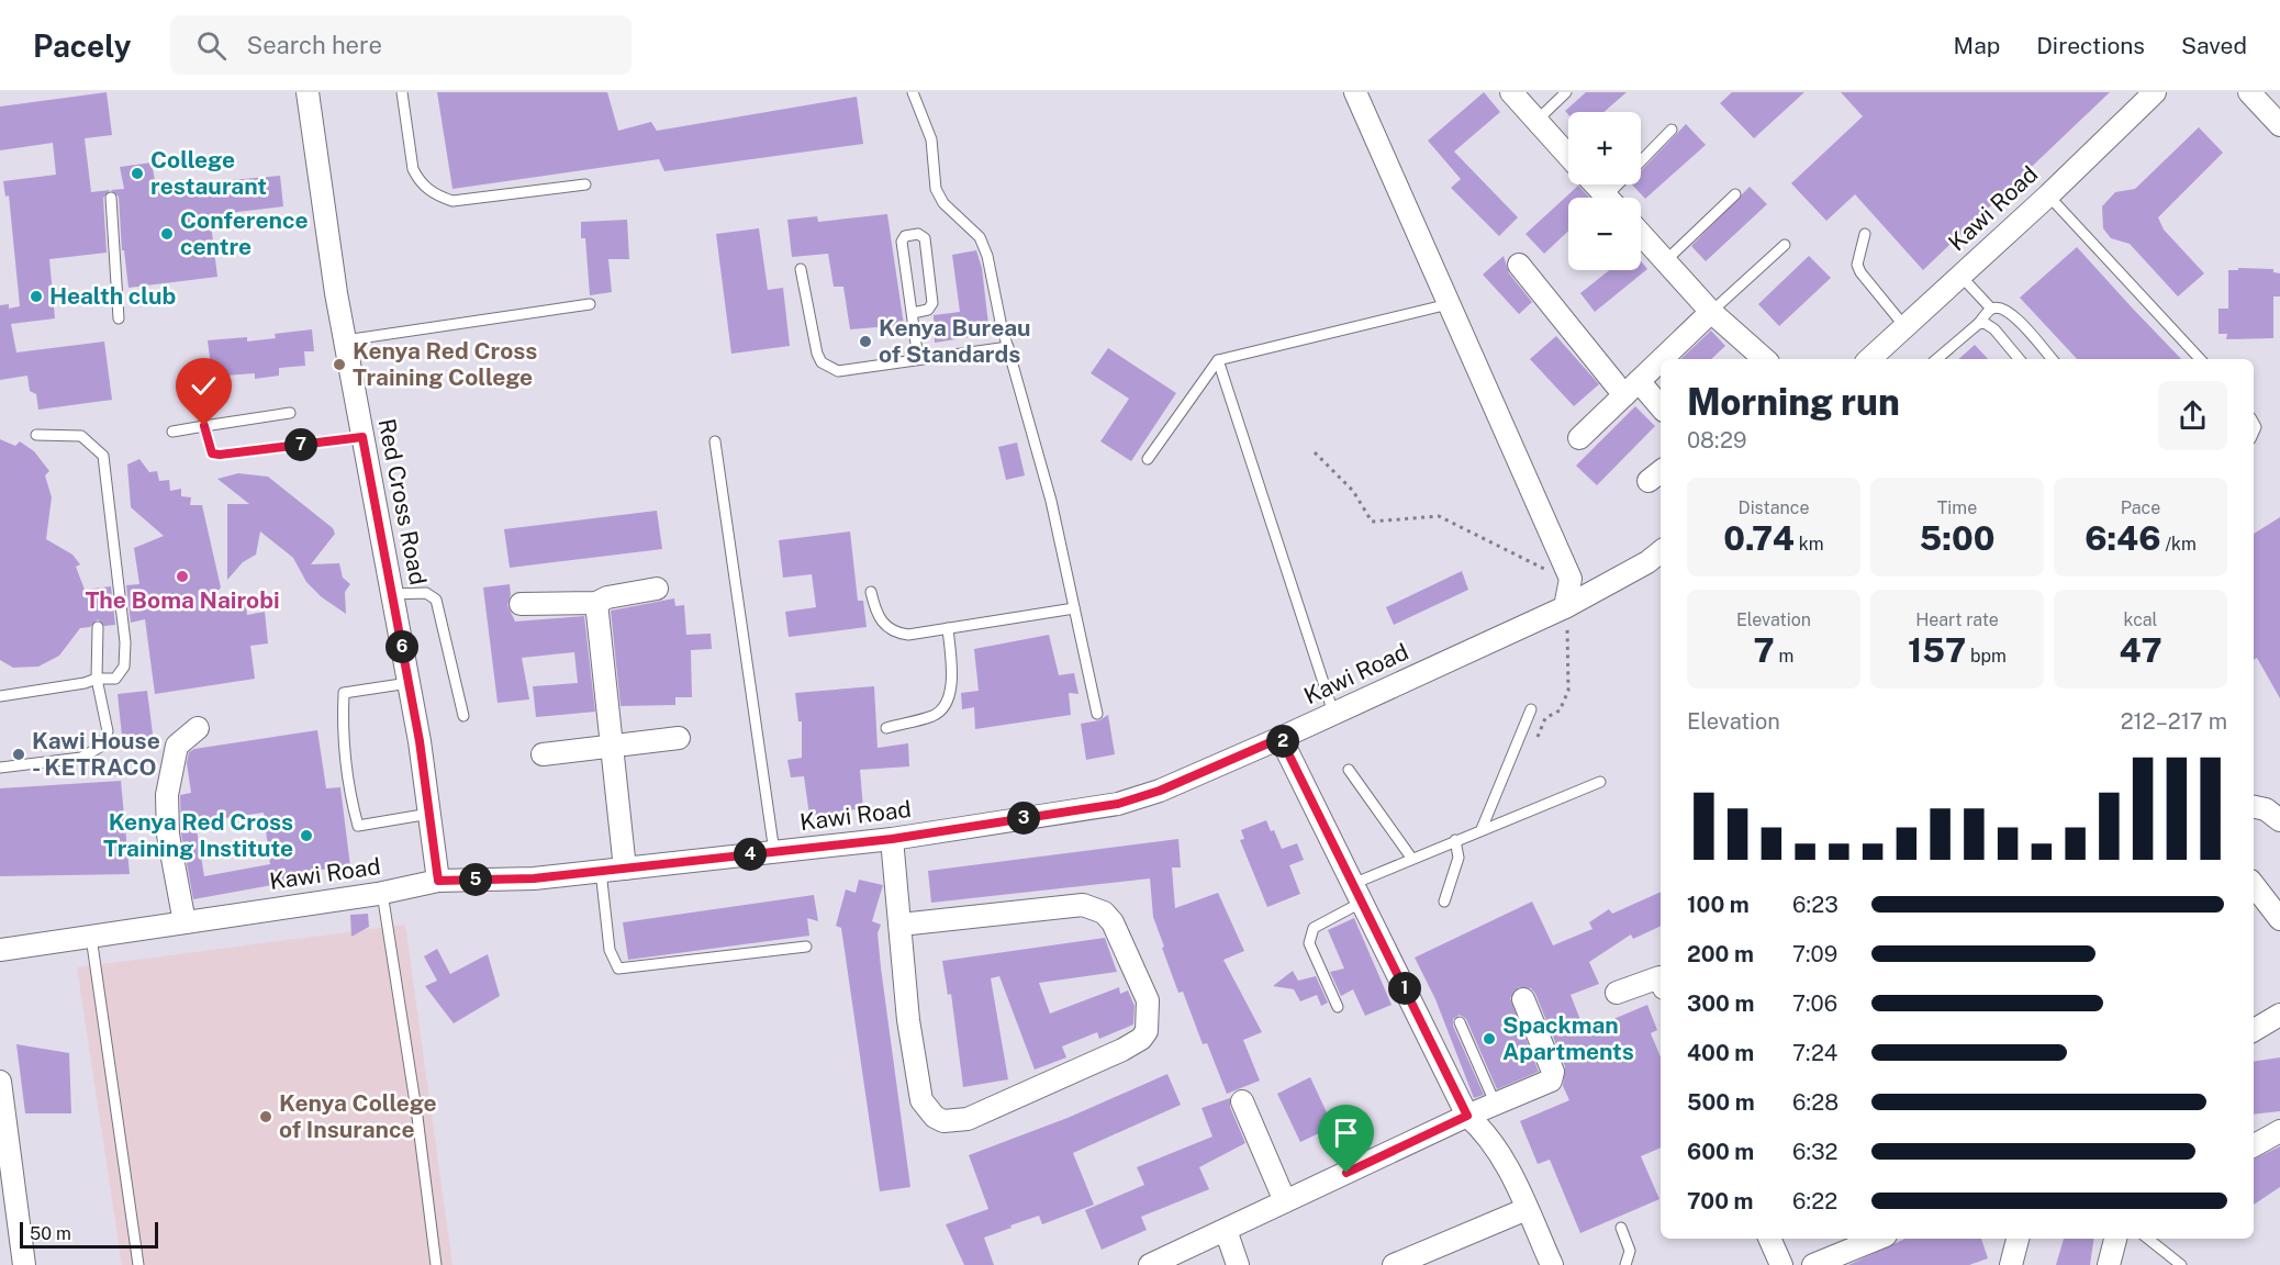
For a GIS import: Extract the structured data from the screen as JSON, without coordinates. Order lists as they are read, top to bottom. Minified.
{"streets":{"street":["Kawi Road","Red Cross Road"]},"crossings":[["Kawi Road","Red Cross Road"]],"places":["College restaurant","Conference centre","Health club","Kenya Bureau of Standards","Kenya Red Cross Training College","The Boma Nairobi","Kawi House - KETRACO","Kenya Red Cross Training Institute","Spackman Apartments","Kenya College of Insurance"],"scale_bar":"50 m","page":{"header":"Pacely","search":"Search here","nav":["Map","Directions","Saved"],"map_buttons":["+","−"],"heading":["Morning run","08:29"],"pins":["7","6","2","3","4","5","1"],"stats":[["Distance","0.74 km"],["Time","5:00"],["Pace","6:46 /km"],["Elevation","7 m"],["Heart rate","157 bpm"],["kcal","47"]],"chart":["Elevation","212–217 m"],"list":[{"name":"100 m","note":"6:23"},{"name":"200 m","note":"7:09"},{"name":"300 m","note":"7:06"},{"name":"400 m","note":"7:24"},{"name":"500 m","note":"6:28"},{"name":"600 m","note":"6:32"},{"name":"700 m","note":"6:22"}],"scale":"50 m"}}
